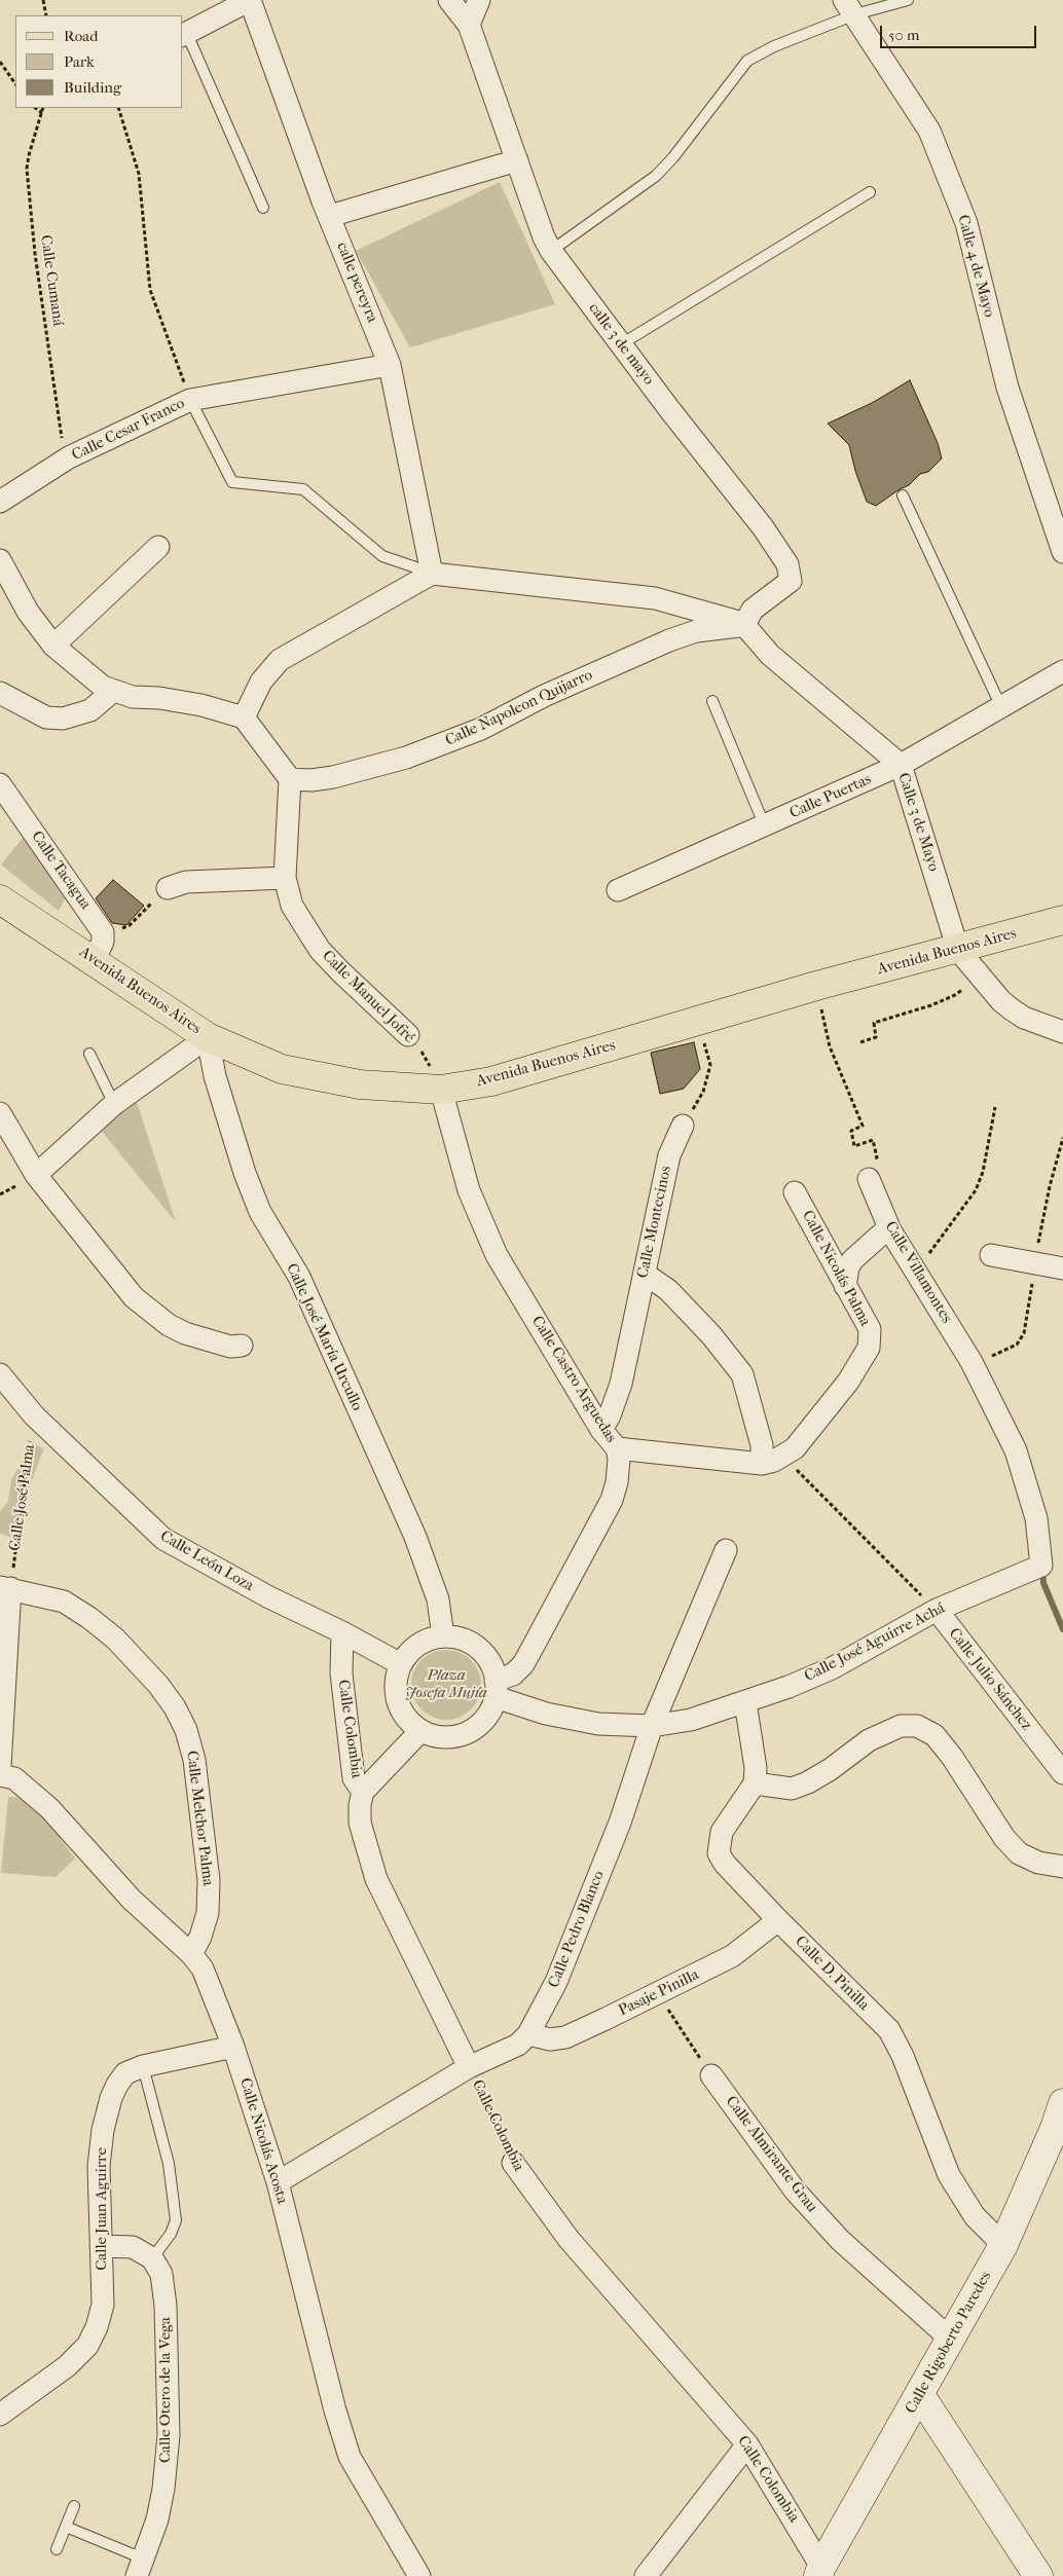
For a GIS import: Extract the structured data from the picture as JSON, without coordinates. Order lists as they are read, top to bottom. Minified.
{"streets":{"main road":["Avenida Buenos Aires","Calle Rigoberto Paredes"],"street":["Calle 4 de Mayo","calle pereyra","calle 3 de mayo","Calle Cesar Franco","Calle Napoleon Quijarro","Calle Puertas","Calle 3 de Mayo","Calle Tacagua","Calle Manuel Jofré","Calle Montecinos","Calle Nicolás Palma","Calle Villamontes","Calle José María Urcullo","Calle Castro Arguedas","Calle León Loza","Calle José Aguirre Achá","Calle Julio Sánchez","Calle Colombia","Calle Melchor Palma","Calle Pedro Blanco","Calle D. Pinilla","Pasaje Pinilla","Calle Nicolás Acosta","Calle Almirante Grau","Calle Juan Aguirre","Calle Otero de la Vega"],"path":["Calle Cumaná","Calle José Palma"]},"crossings":[["Calle Cumaná","Calle Cesar Franco"],["calle pereyra","Calle Cesar Franco"],["calle 3 de mayo","Calle Napoleon Quijarro"],["calle 3 de mayo","Calle 3 de Mayo"],["Calle Napoleon Quijarro","Calle 3 de Mayo"],["Calle Napoleon Quijarro","Calle Manuel Jofré"],["Calle Puertas","Calle 3 de Mayo"],["Calle 3 de Mayo","Avenida Buenos Aires"],["Avenida Buenos Aires","Calle Manuel Jofré"],["Avenida Buenos Aires","Calle José María Urcullo"],["Avenida Buenos Aires","Calle Castro Arguedas"],["Calle Manuel Jofré","Calle Castro Arguedas"],["Calle Montecinos","Calle Castro Arguedas"],["Calle Nicolás Palma","Calle Castro Arguedas"],["Calle Villamontes","Calle José Aguirre Achá"],["Calle José María Urcullo","Calle Castro Arguedas"],["Calle José María Urcullo","Calle León Loza"],["Calle José María Urcullo","Calle José Aguirre Achá"],["Calle Castro Arguedas","Calle León Loza"],["Calle Castro Arguedas","Calle José Aguirre Achá"],["Calle José Palma","Calle León Loza"],["Calle José Palma","Calle Melchor Palma"],["Calle León Loza","Calle José Aguirre Achá"],["Calle León Loza","Calle Colombia"],["Calle José Aguirre Achá","Calle Julio Sánchez"],["Calle José Aguirre Achá","Calle Pedro Blanco"],["Calle Colombia","Calle Pedro Blanco"],["Calle Colombia","Calle Rigoberto Paredes"],["Calle Melchor Palma","Calle Nicolás Acosta"],["Calle Pedro Blanco","Pasaje Pinilla"],["Calle Pedro Blanco","Calle Nicolás Acosta"],["Calle D. Pinilla","Pasaje Pinilla"],["Calle D. Pinilla","Calle Rigoberto Paredes"],["Calle Nicolás Acosta","Calle Juan Aguirre"],["Calle Almirante Grau","Calle Rigoberto Paredes"]],"parks":["Plaza Josefa Mujía"],"legend":["Road","Park","Building"],"scale_bar":"50 m"}
